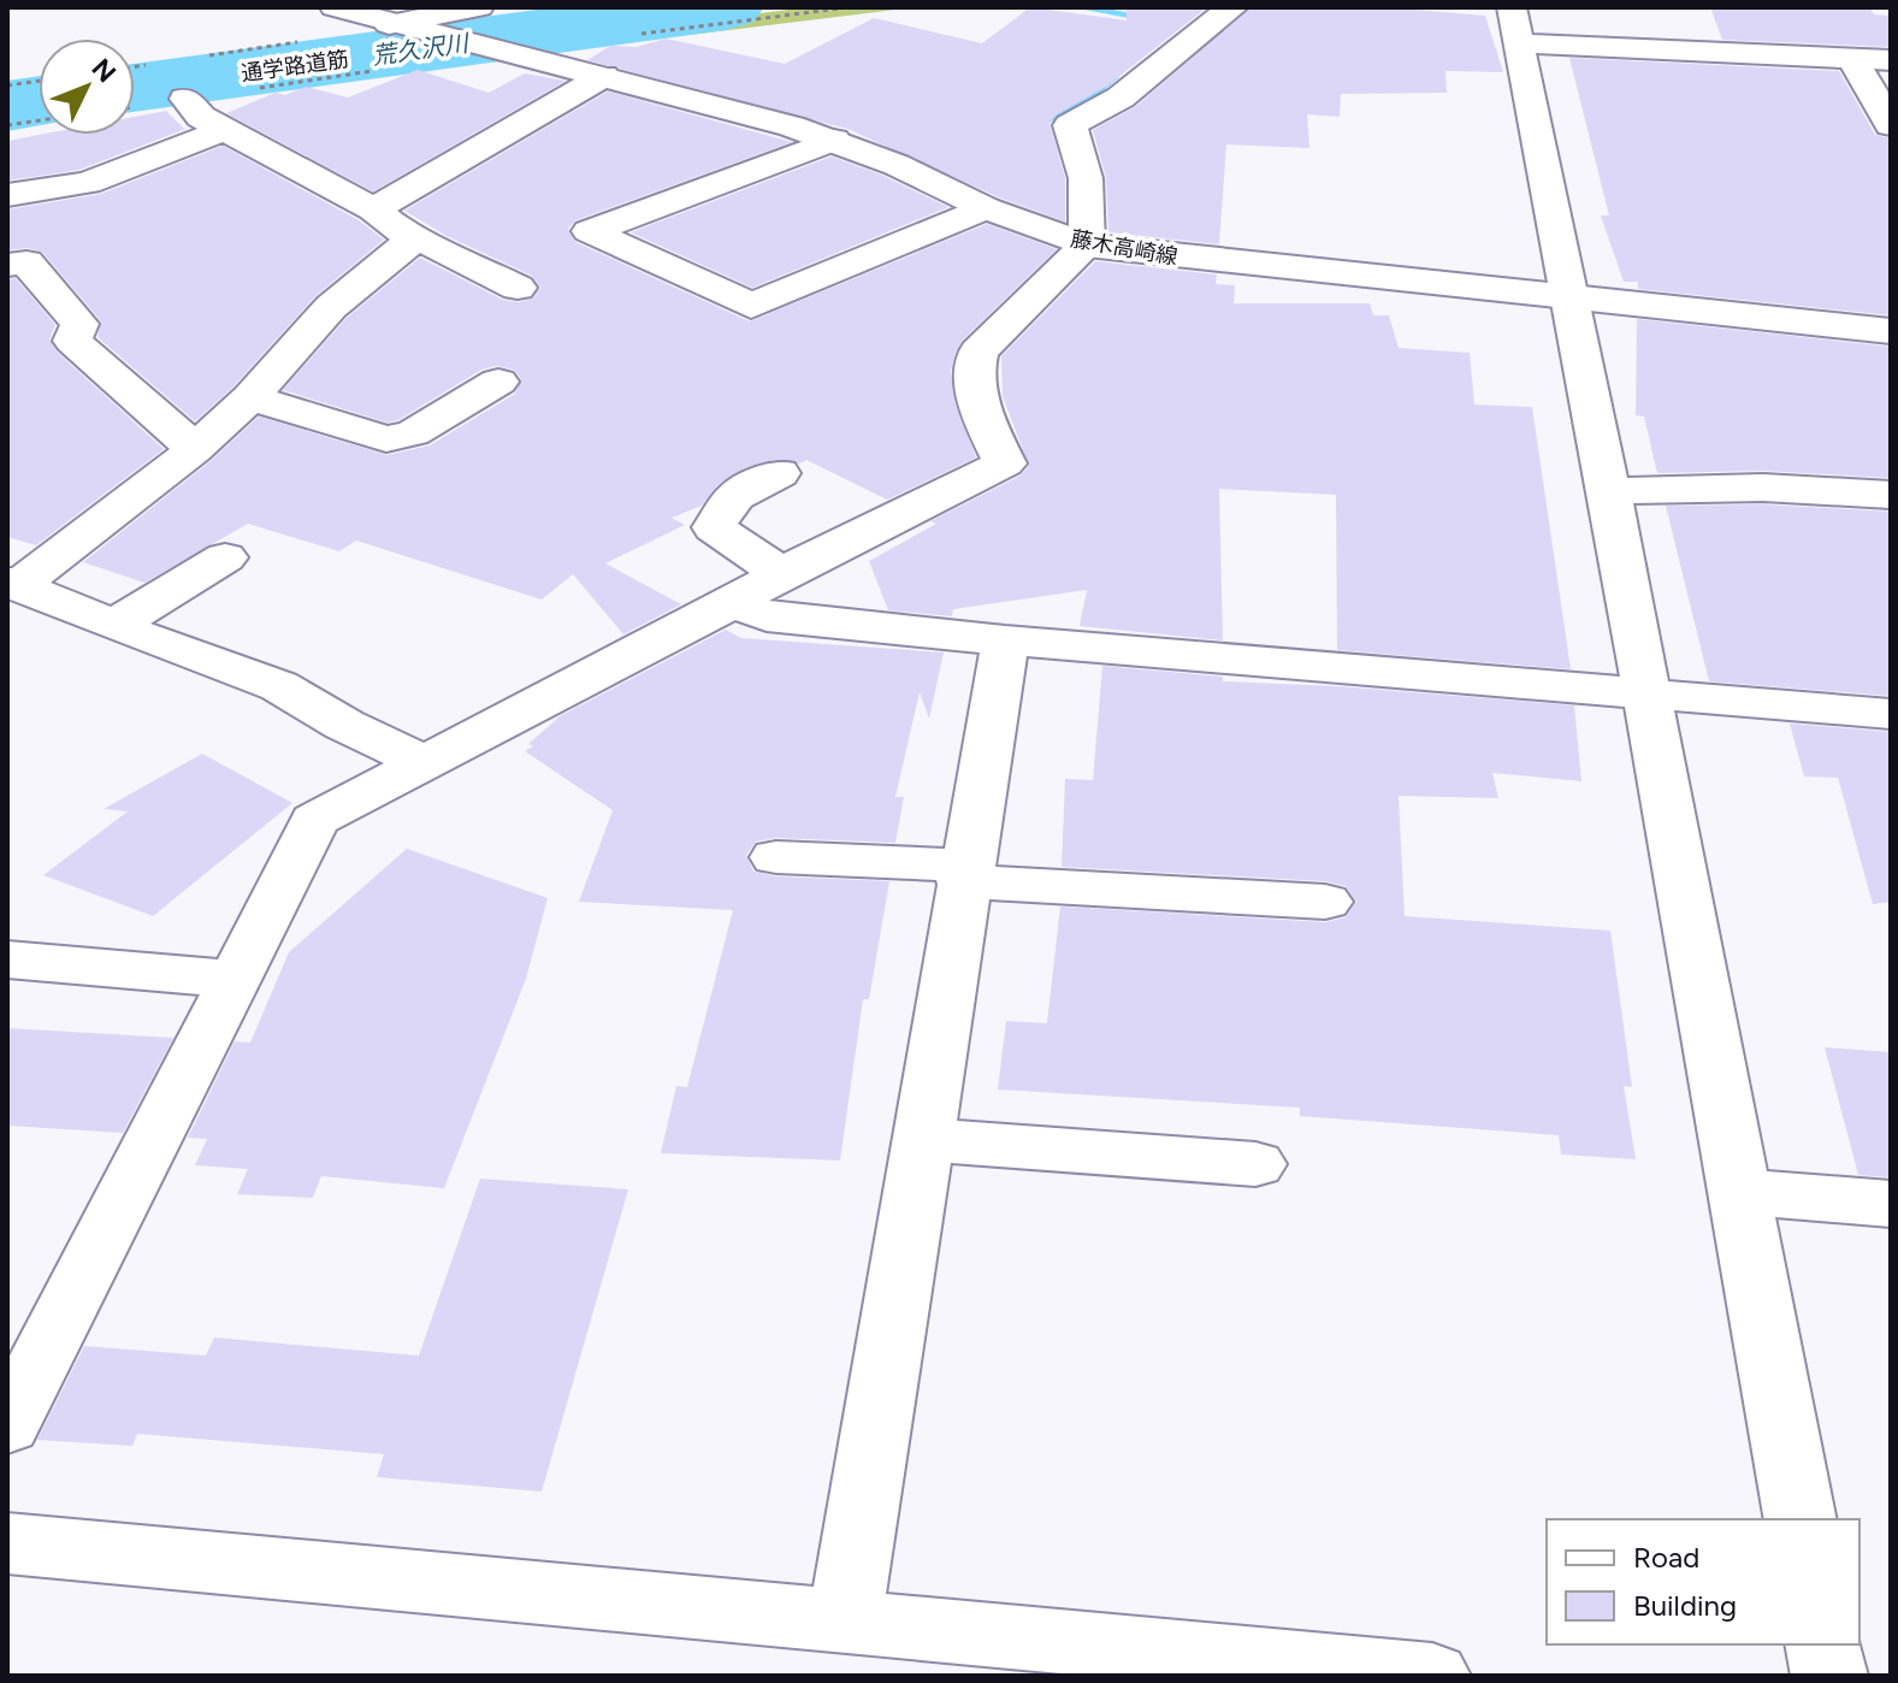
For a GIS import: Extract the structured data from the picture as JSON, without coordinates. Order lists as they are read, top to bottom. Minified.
{"streets":{"street":["藤木高崎線"],"path":["通学路道筋"]},"water":["荒久沢川"],"legend":["Road","Building"],"north":"top right"}
